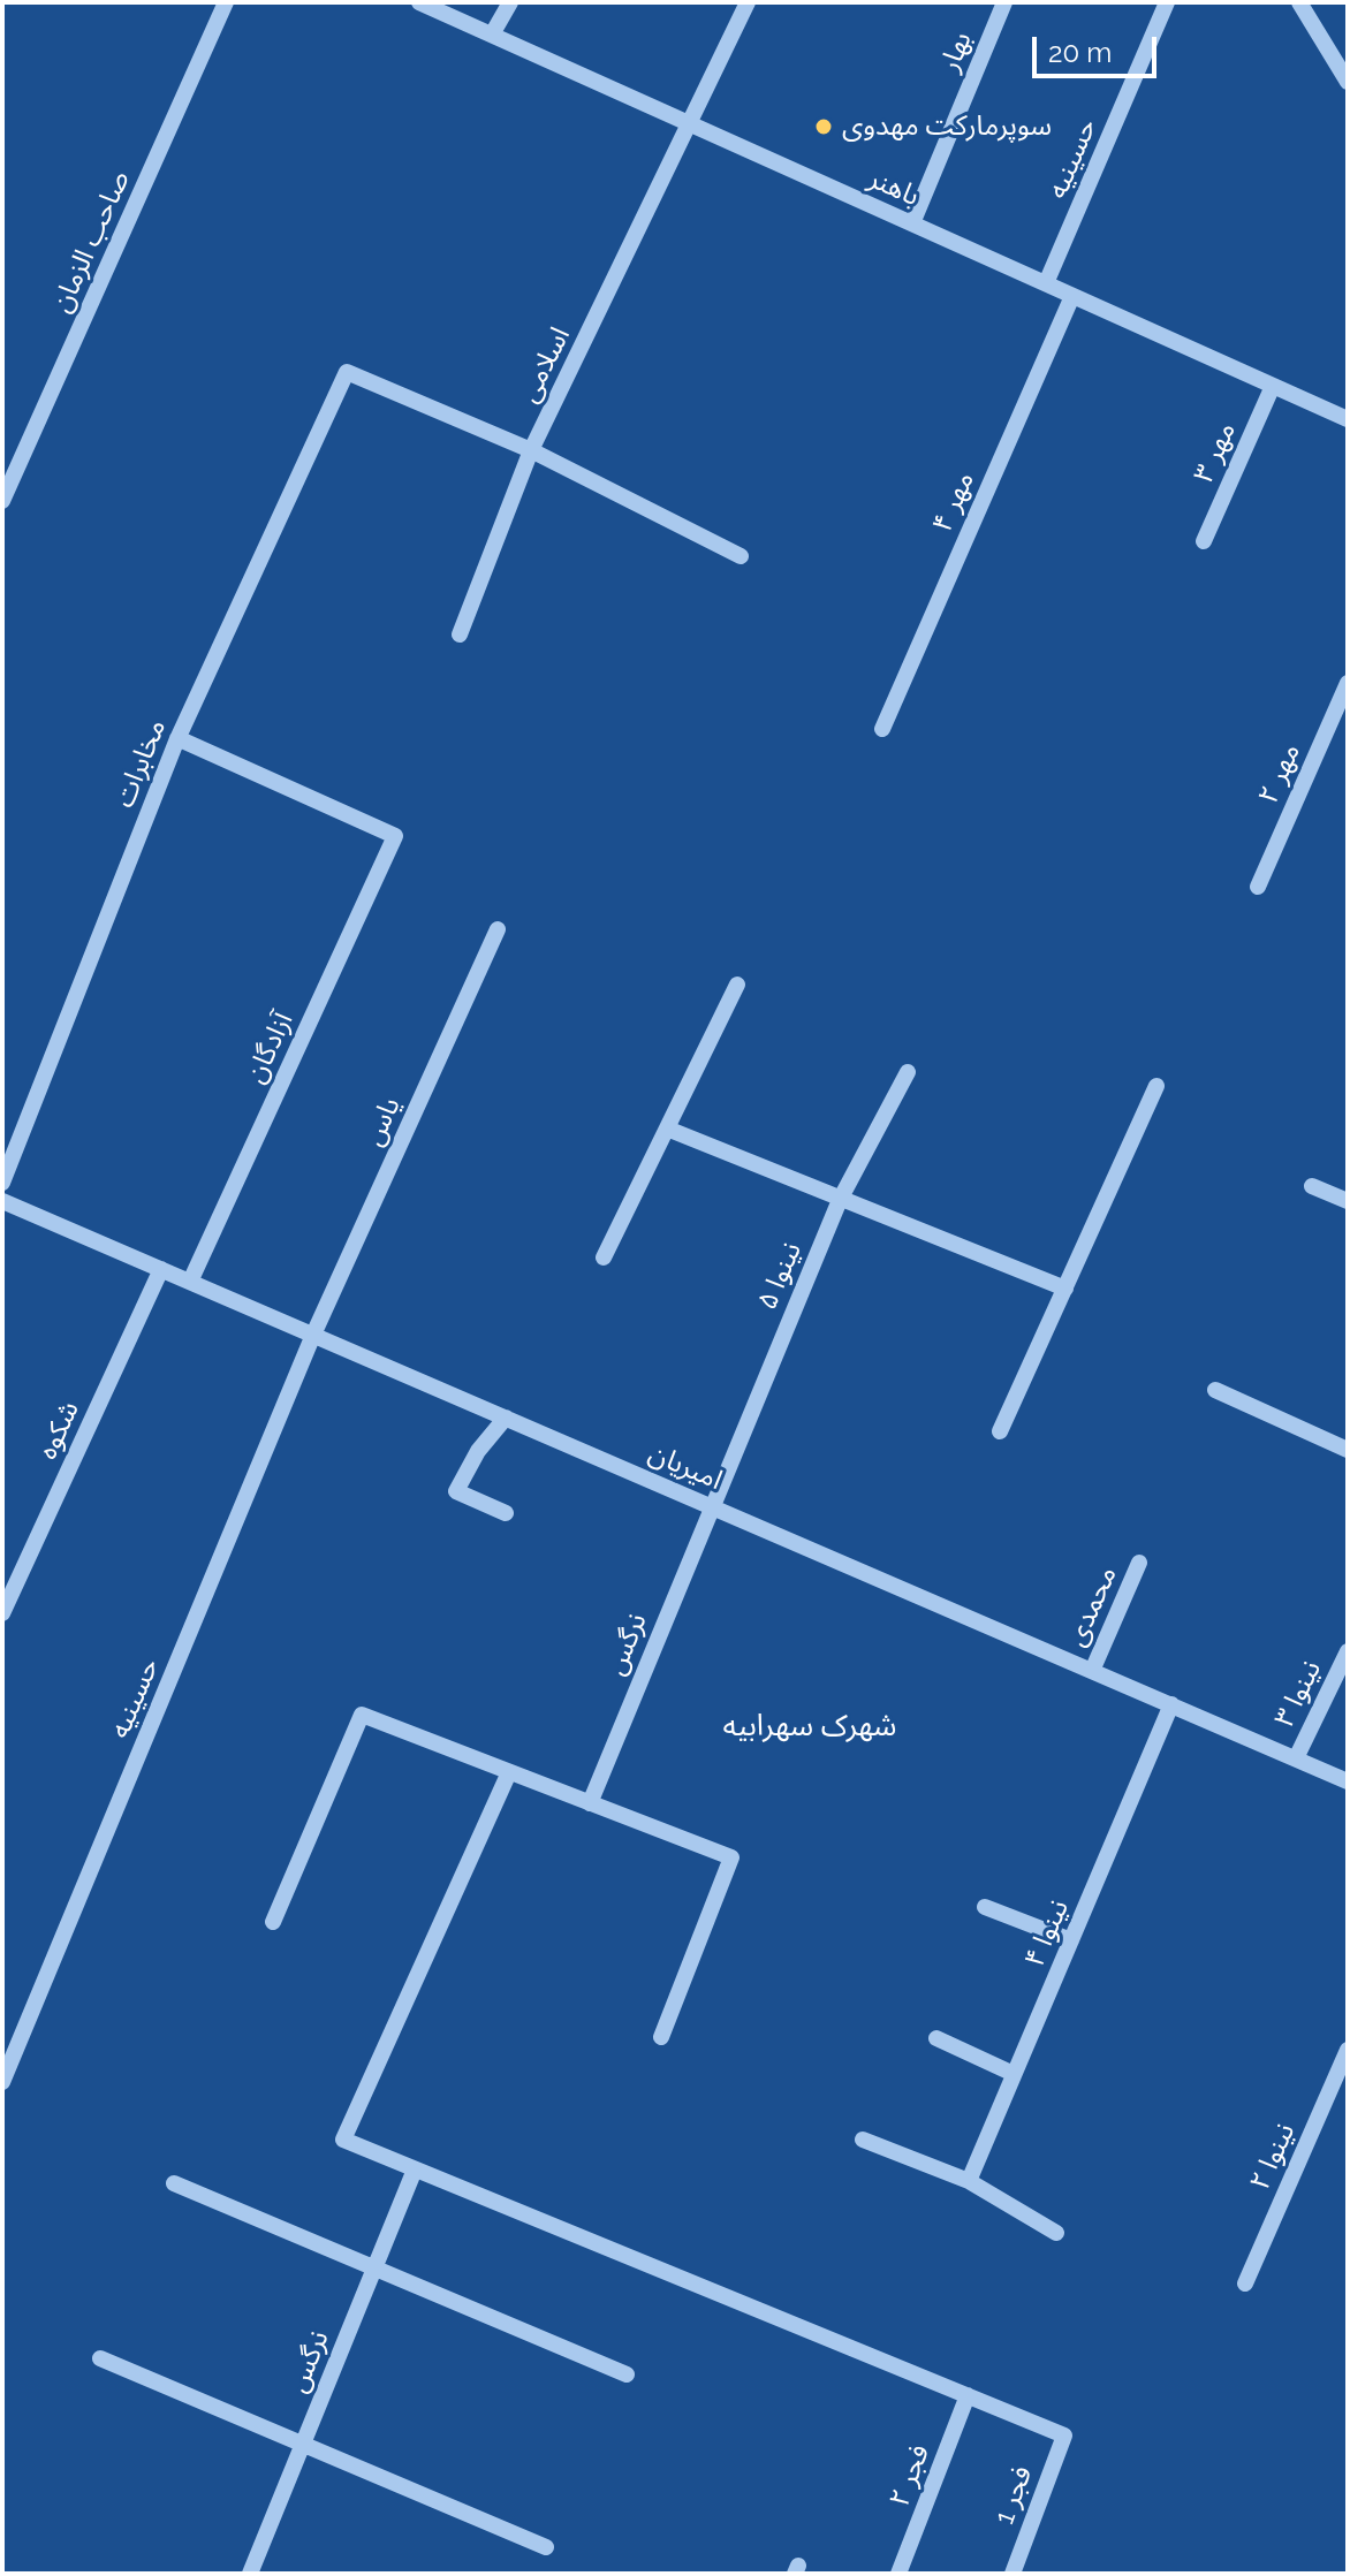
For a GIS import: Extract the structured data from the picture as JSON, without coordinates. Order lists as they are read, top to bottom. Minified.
{"streets":{"street":["بهار","حسینیه","باهنر","صاحب الزمان","اسلامی","مهر ۳","مهر ۴","مخابرات","مهر ۲","آزادگان","یاس","نینوا ۵","شکوه","امیریان","محمدی","نرگس","نینوا ۳","نینوا ۴","نینوا ۲","فجر ۲","فجر 1"]},"crossings":[["بهار","باهنر"],["حسینیه","باهنر"],["حسینیه","یاس"],["حسینیه","امیریان"],["باهنر","اسلامی"],["باهنر","مهر ۳"],["باهنر","مهر ۴"],["اسلامی","مخابرات"],["مخابرات","آزادگان"],["آزادگان","امیریان"],["یاس","امیریان"],["نینوا ۵","امیریان"],["نینوا ۵","نرگس"],["شکوه","امیریان"],["امیریان","محمدی"],["امیریان","نرگس"],["امیریان","نینوا ۳"],["امیریان","نینوا ۴"],["فجر ۲","فجر 1"]],"districts":["شهرک سهرابیه"],"places":["سوپرمارکت مهدوی"],"scale_bar":"20 m"}
